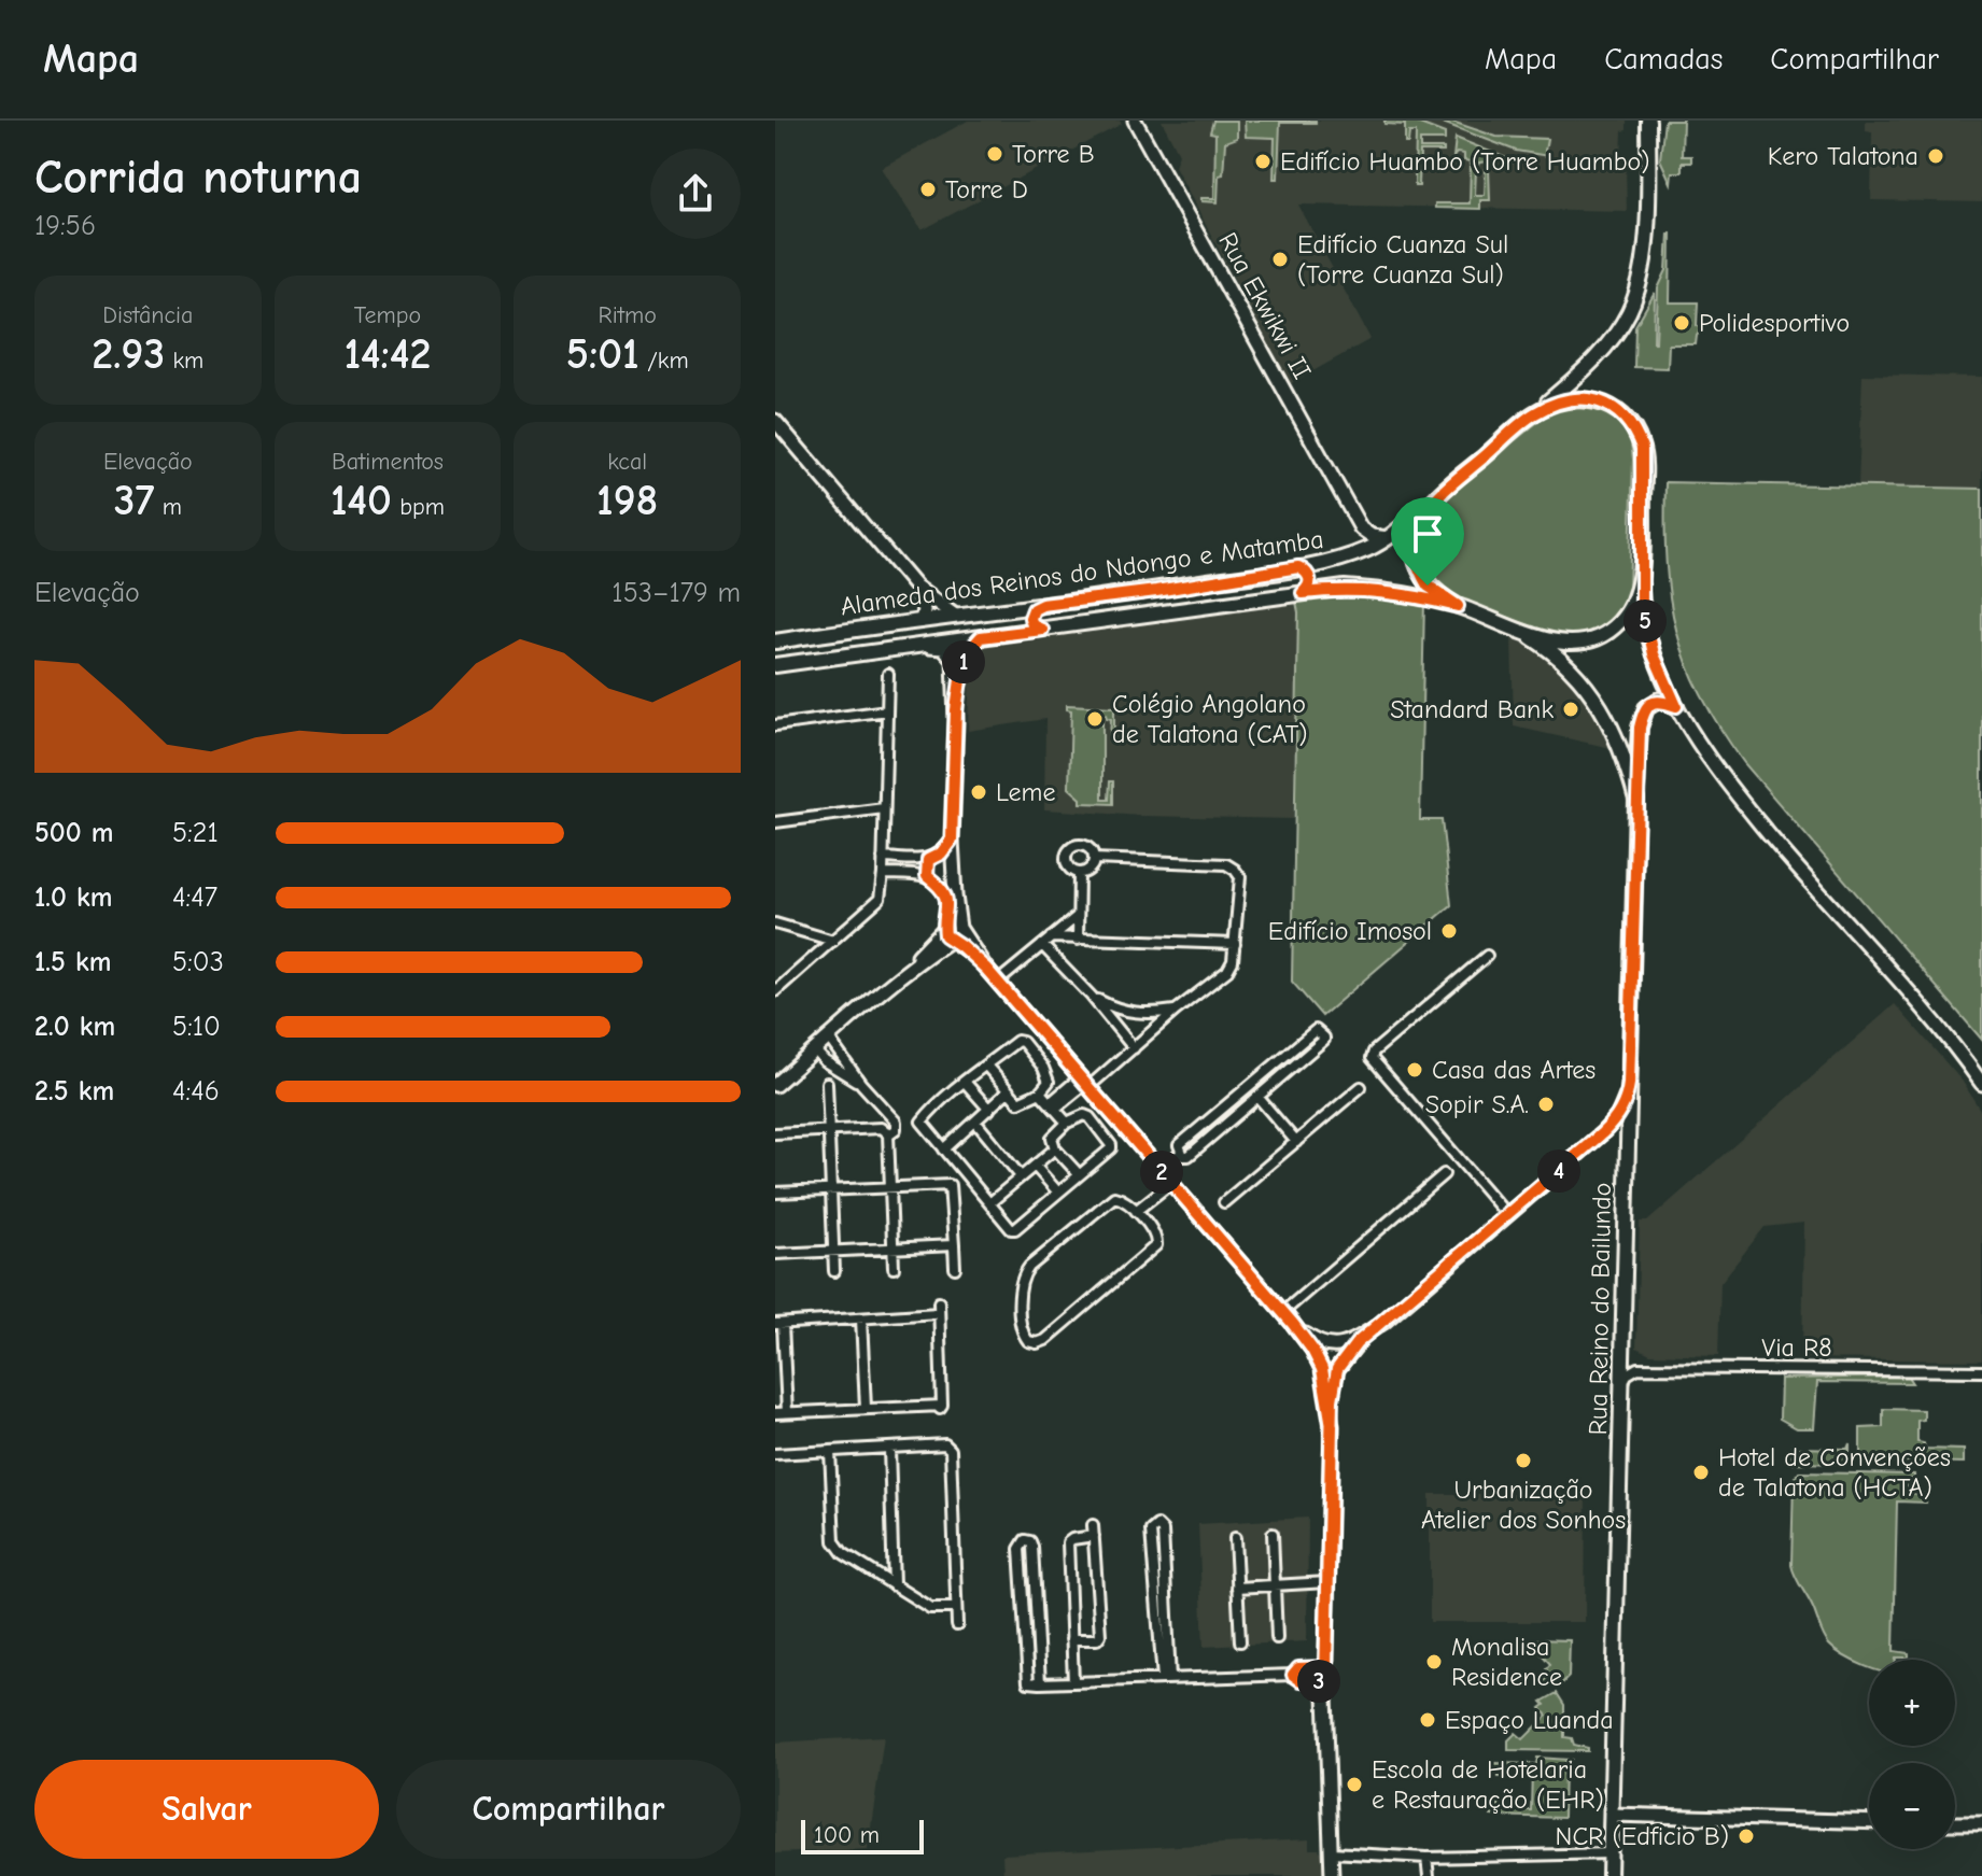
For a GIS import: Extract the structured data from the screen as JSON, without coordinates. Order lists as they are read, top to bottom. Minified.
{"streets":{"main road":["Alameda dos Reinos do Ndongo e Matamba","Rua Reino do Bailundo"],"street":["Rua Ekwikwi II","Via R8"]},"crossings":[["Rua Ekwikwi II","Alameda dos Reinos do Ndongo e Matamba"],["Alameda dos Reinos do Ndongo e Matamba","Rua Reino do Bailundo"],["Rua Reino do Bailundo","Via R8"]],"places":["Torre B","Kero Talatona","Edifício Huambo (Torre Huambo)","Torre D","Edifício Cuanza Sul (Torre Cuanza Sul)","Polidesportivo","Standard Bank","Colégio Angolano de Talatona (CAT)","Leme","Edifício Imosol","Casa das Artes","Sopir S.A.","Urbanização Atelier dos Sonhos","Hotel de Convenções de Talatona (HCTA)","Monalisa Residence","Espaço Luanda","Escola de Hotelaria e Restauração (EHR)","NCR (Edficio B)"],"scale_bar":"100 m","page":{"header":"Mapa","nav":["Mapa","Camadas","Compartilhar"],"heading":["Corrida noturna","19:56"],"stats":[["Distância","2.93 km"],["Tempo","14:42"],["Ritmo","5:01 /km"],["Elevação","37 m"],["Batimentos","140 bpm"],["kcal","198"]],"chart":["Elevação","153–179 m"],"pins":["5","1","4","2","3"],"list":[{"name":"500 m","note":"5:21"},{"name":"1.0 km","note":"4:47"},{"name":"1.5 km","note":"5:03"},{"name":"2.0 km","note":"5:10"},{"name":"2.5 km","note":"4:46"}],"map_buttons":["+","−"],"buttons":["Salvar","Compartilhar"],"scale":"100 m"}}
